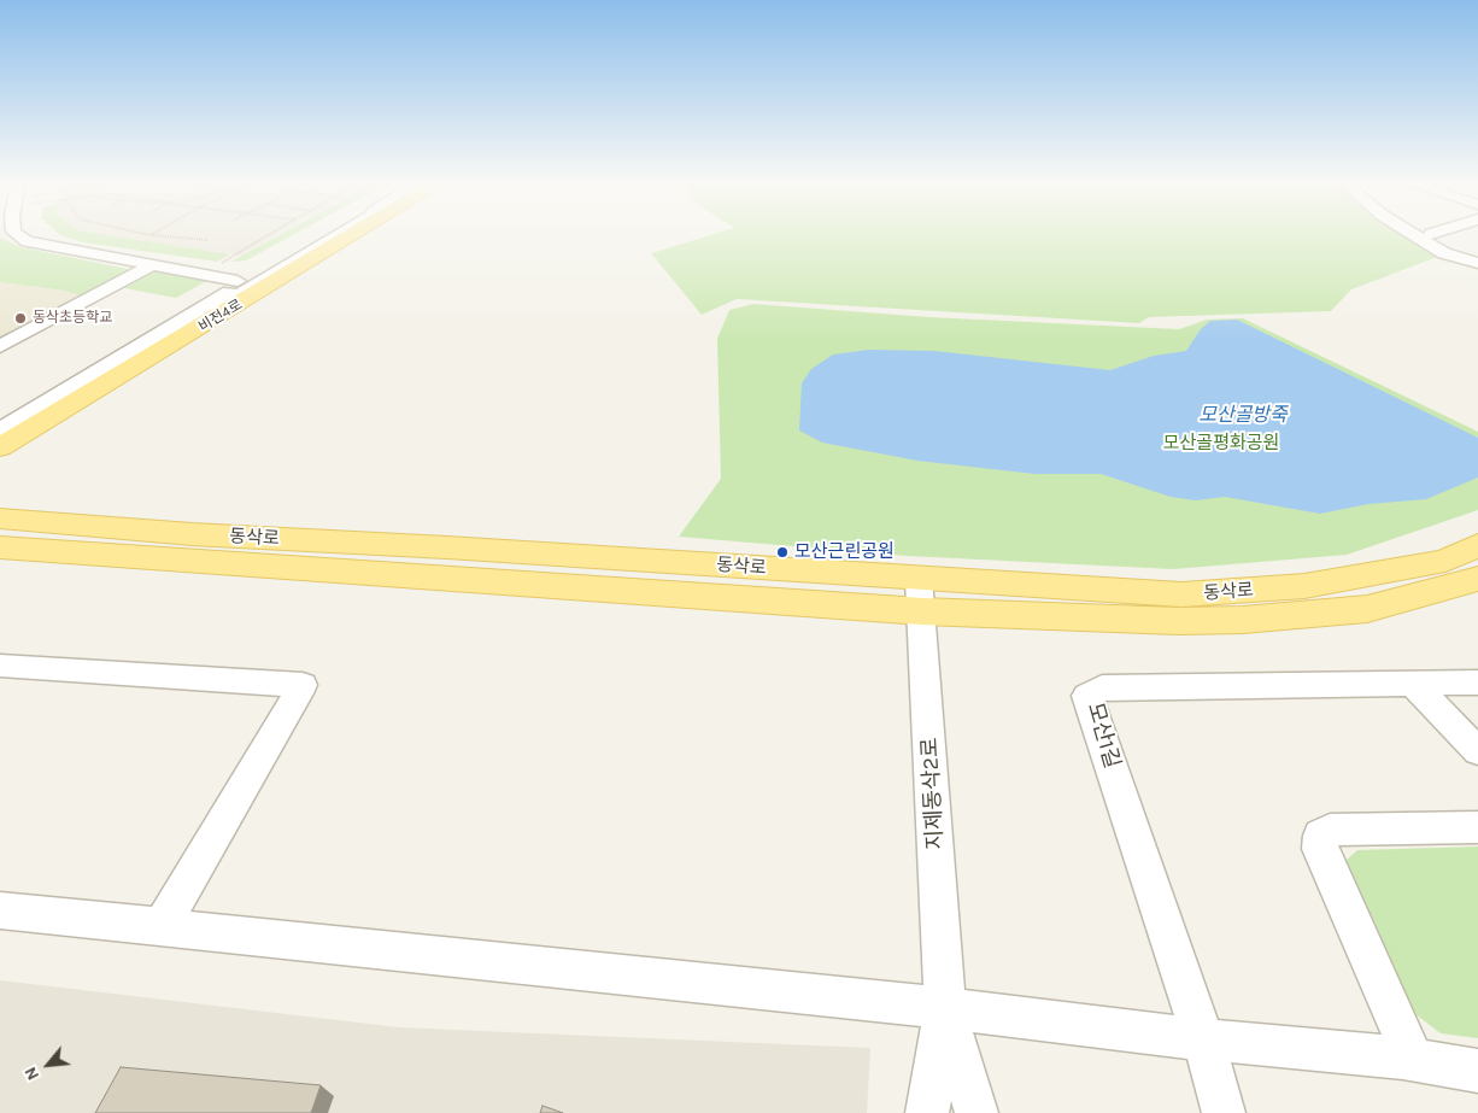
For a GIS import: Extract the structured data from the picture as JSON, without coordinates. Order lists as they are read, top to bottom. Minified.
{"streets":{"main road":["비전4로","동삭로"],"street":["모산1길","지제동삭2로"]},"crossings":[["동삭로","지제동삭2로"]],"water":["모산골방죽"],"parks":["모산골평화공원"],"places":["동삭초등학교","모산근린공원"],"north":"bottom left"}
